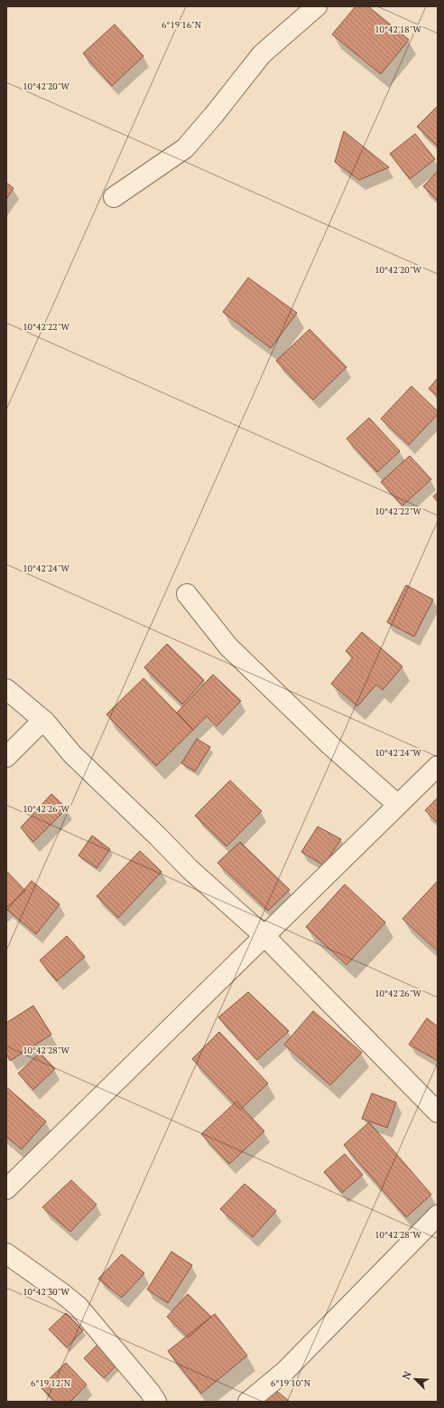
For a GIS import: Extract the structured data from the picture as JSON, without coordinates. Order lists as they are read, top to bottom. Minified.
{"north":"top left","coordinates":["6°19'16\"N","10°42'18\"W","10°42'20\"W","10°42'22\"W","10°42'24\"W","10°42'26\"W","10°42'28\"W","10°42'30\"W","6°19'12\"N","6°19'10\"N"]}
